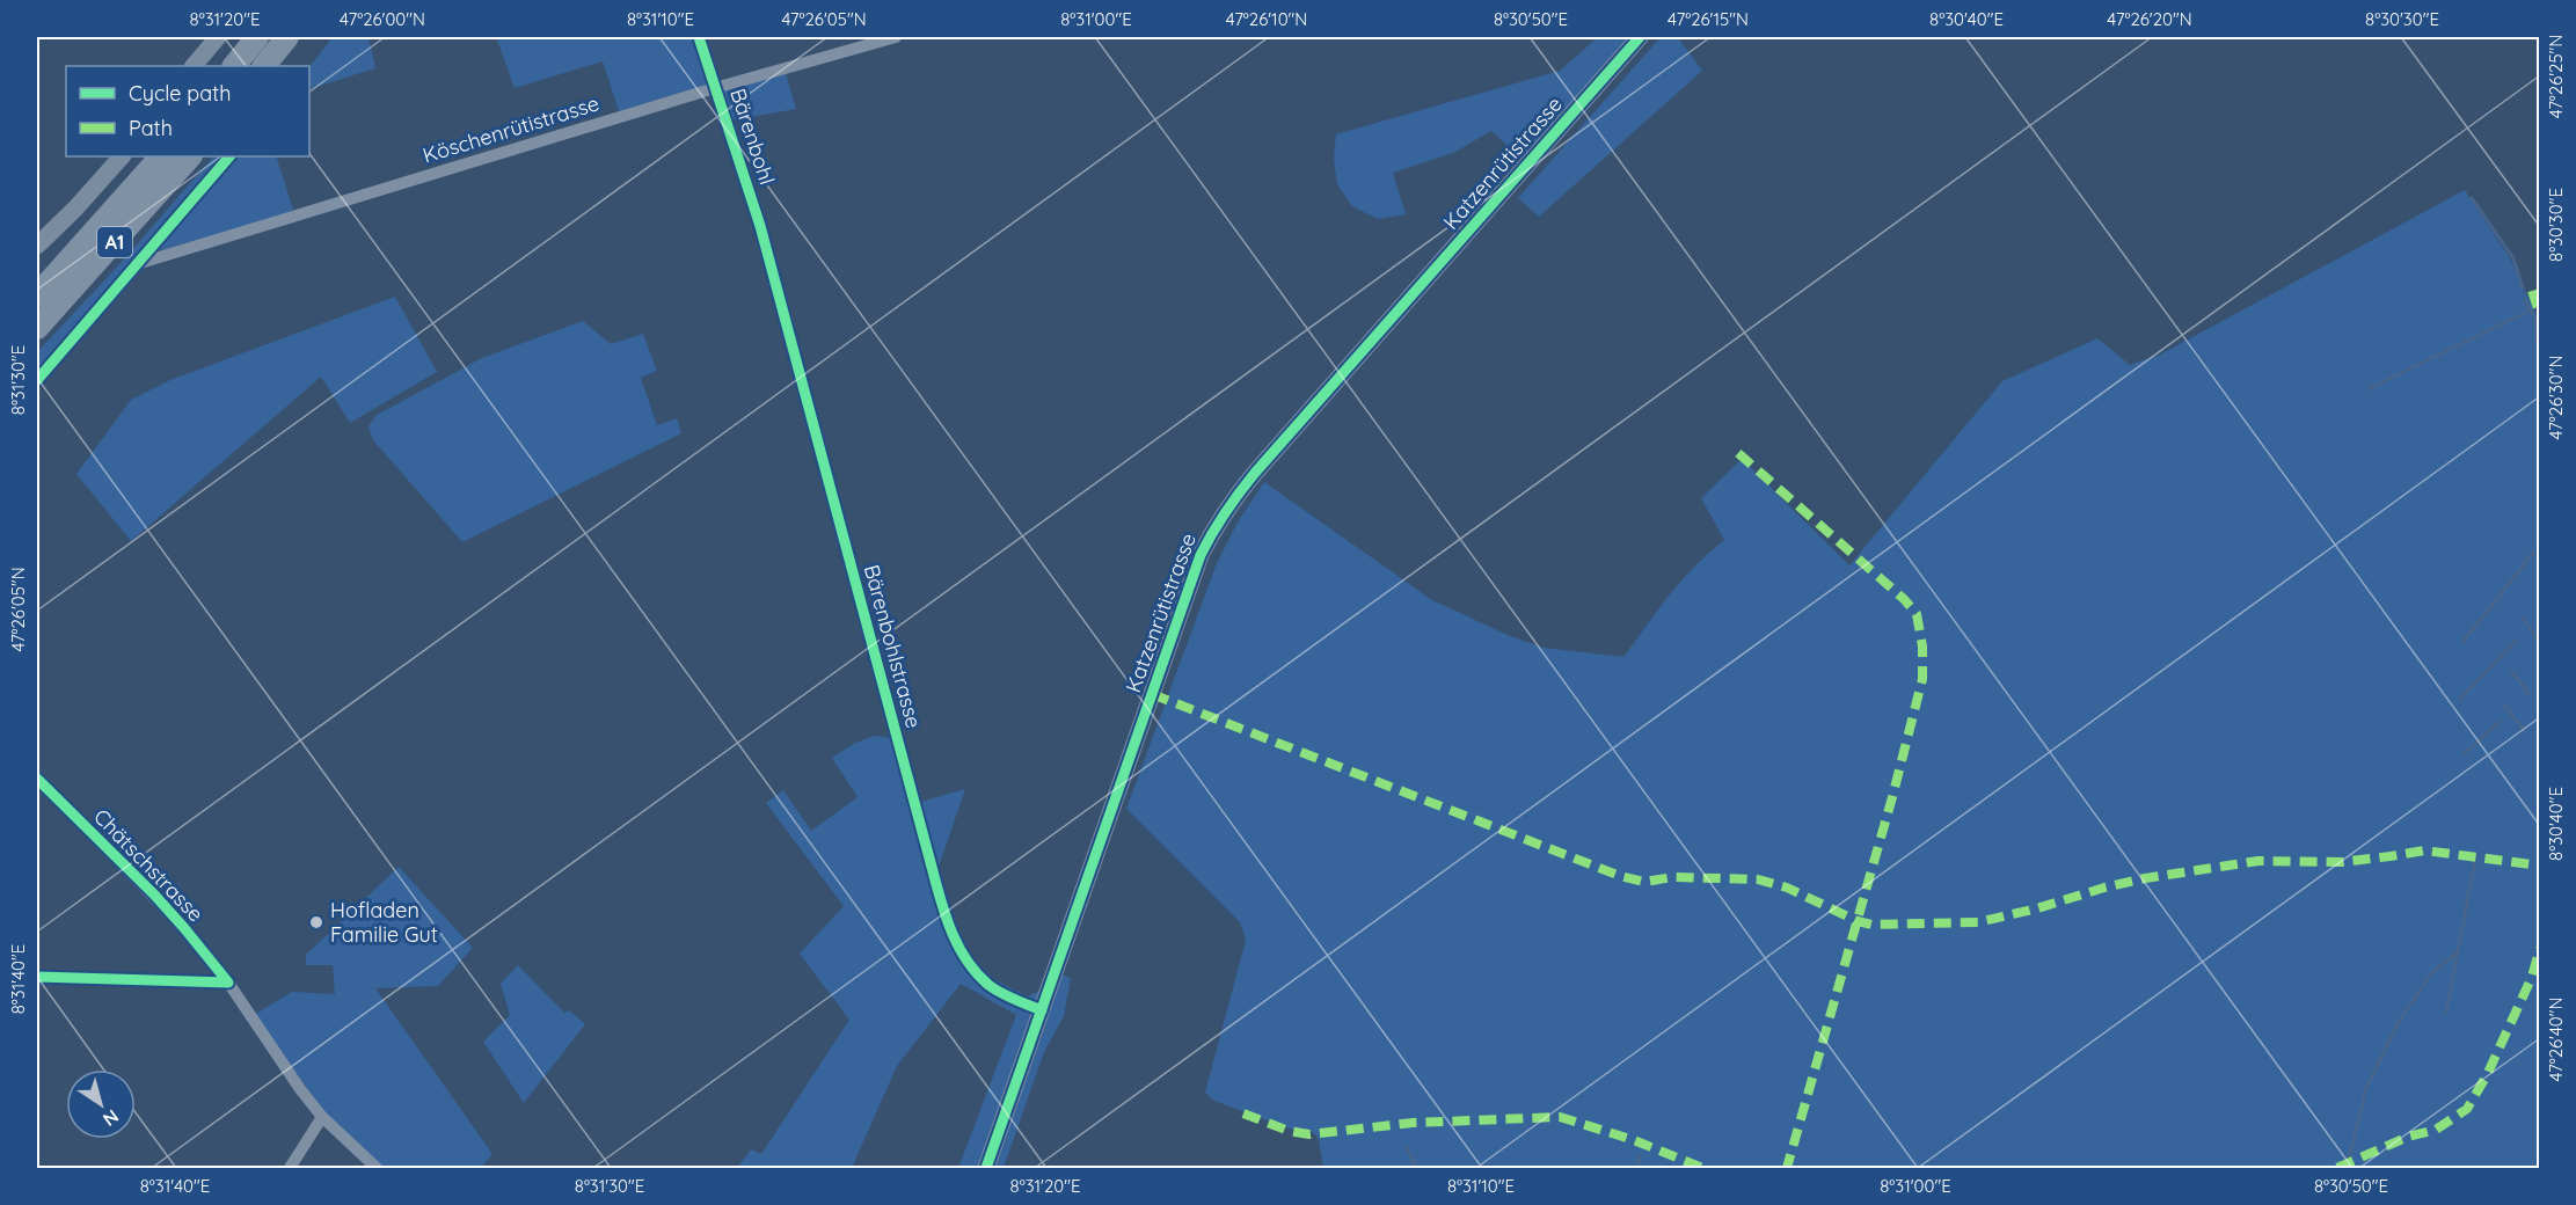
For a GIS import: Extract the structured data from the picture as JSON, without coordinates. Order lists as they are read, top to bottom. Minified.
{"streets":{"highway":["A1"],"street":["Köschenrütistrasse","Bärenbohl","Katzenrütistrasse","Bärenbohlstrasse","Chätschstrasse"]},"crossings":[["Köschenrütistrasse","Bärenbohl"],["Bärenbohl","Bärenbohlstrasse"],["Katzenrütistrasse","Bärenbohlstrasse"]],"places":["Hofladen Familie Gut"],"legend":["Cycle path","Path"],"north":"bottom right","coordinates":["8°31'20\"E","47°26'00\"N","8°31'10\"E","47°26'05\"N","8°31'00\"E","47°26'10\"N","8°30'50\"E","47°26'15\"N","8°30'40\"E","47°26'20\"N","8°30'30\"E","47°26'25\"N","8°31'30\"E","47°26'30\"N","8°31'40\"E","47°26'40\"N"]}
